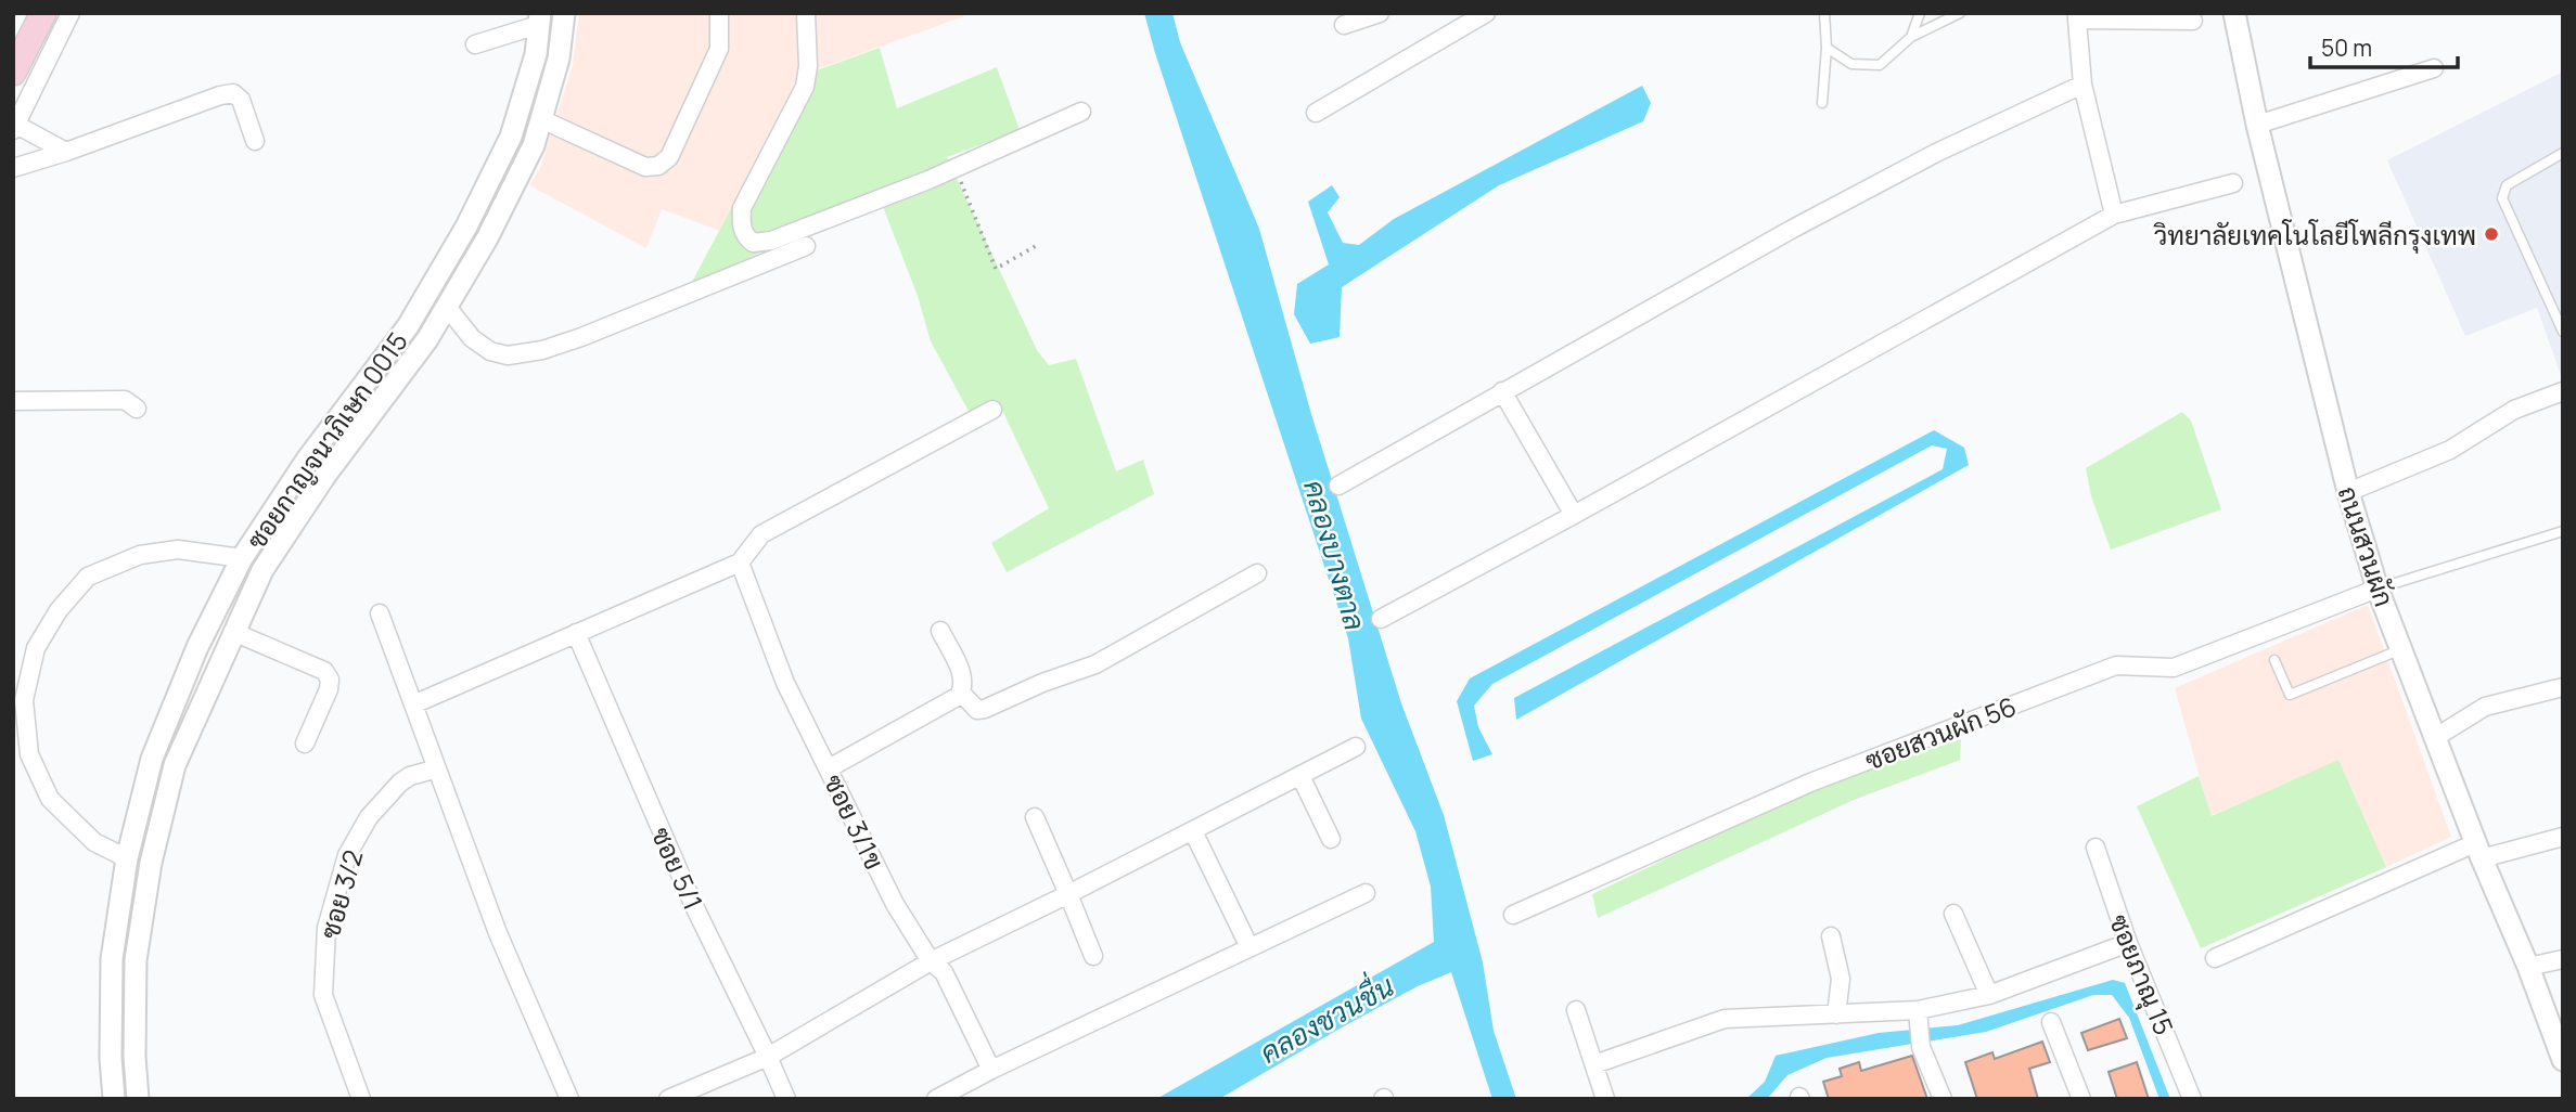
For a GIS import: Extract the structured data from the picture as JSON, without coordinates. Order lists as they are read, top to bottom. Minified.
{"streets":{"street":["ซอยกาญจนาภิเษก 0015","ถนนสวนผัก","ซอยสวนผัก 56","ซอย 3/1ข","ซอย 5/1","ซอย 3/2","ซอยภาณุ 15"]},"crossings":[["ถนนสวนผัก","ซอยสวนผัก 56"]],"water":["คลองบางตาล","คลองชวนชื่น"],"places":["วิทยาลัยเทคโนโลยีโพลีกรุงเทพ"],"scale_bar":"50 m"}
